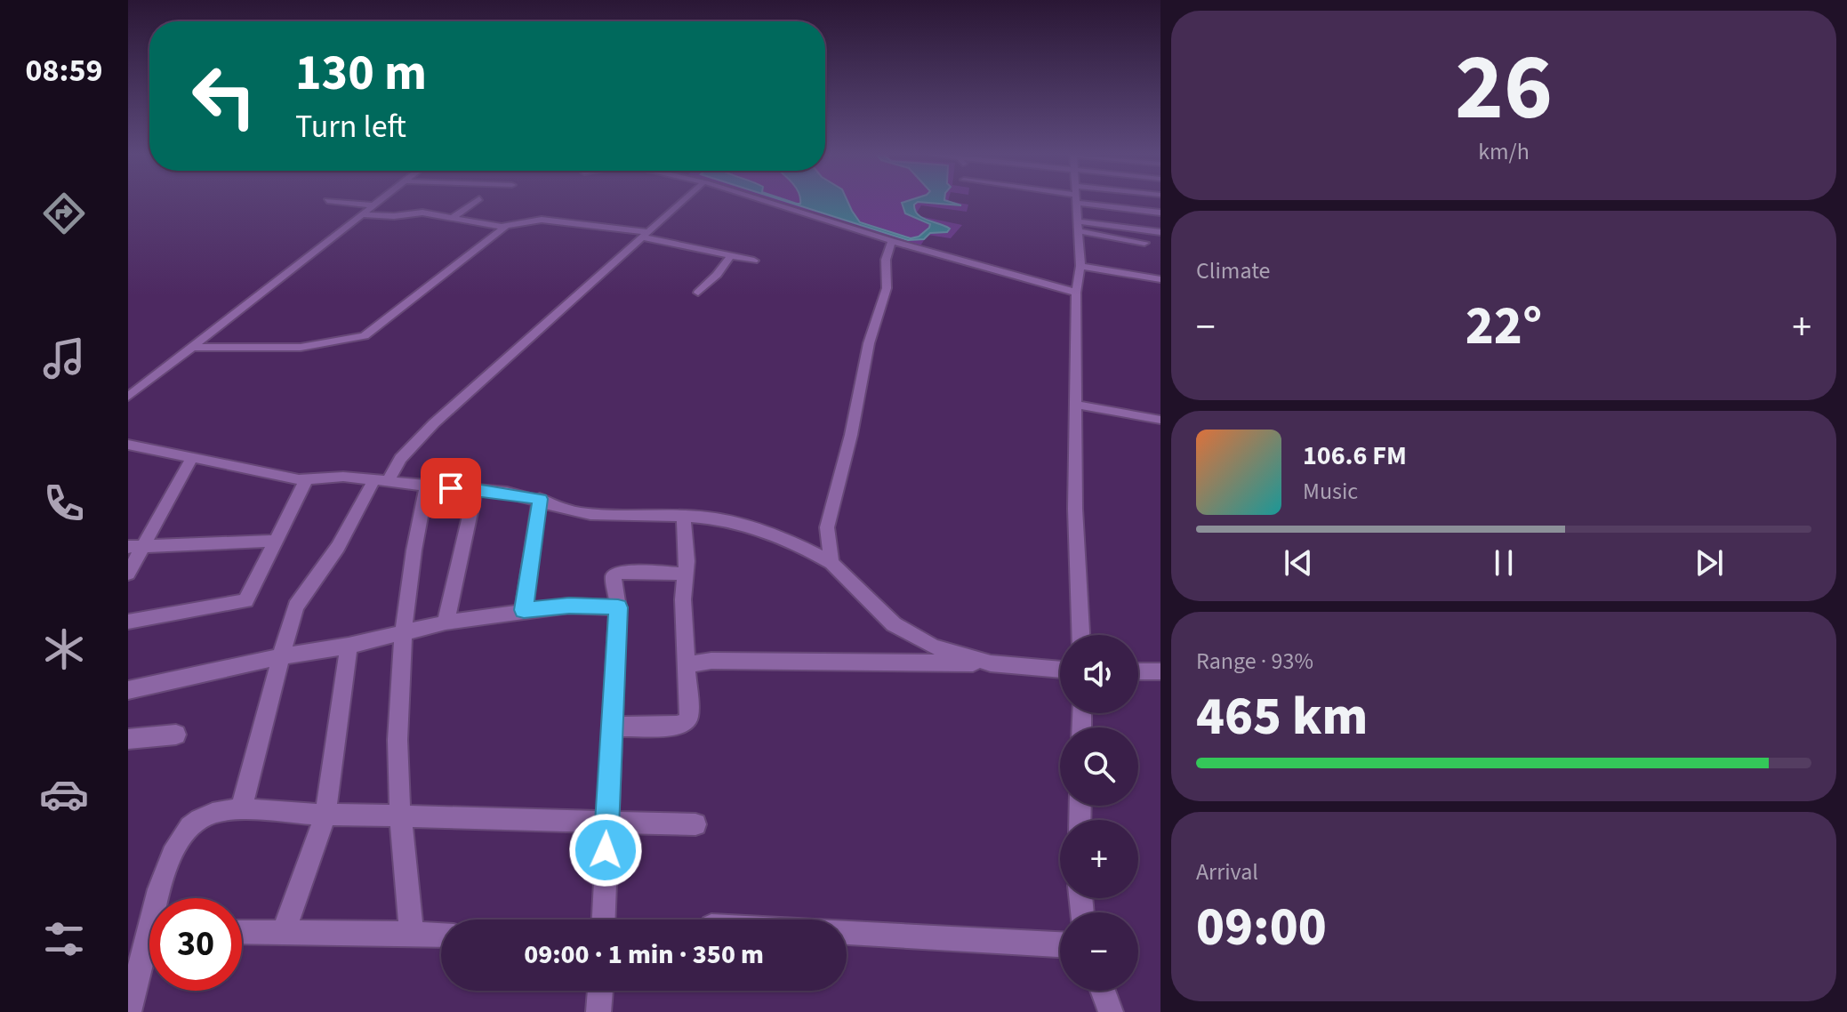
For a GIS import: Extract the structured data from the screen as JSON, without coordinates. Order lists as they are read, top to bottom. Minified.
{"page":{"tabs":"08:59","tile":[["26","km/h"],"Climate",["Range · 93%","465 km"],["Arrival","09:00"]],"turn":["130 m","Turn left"],"heat":["−","22°","+"],"song":["106.6 FM","Music"],"map_buttons":["+","−"],"limit":"30","trip":"09:00 · 1 min · 350 m"}}
